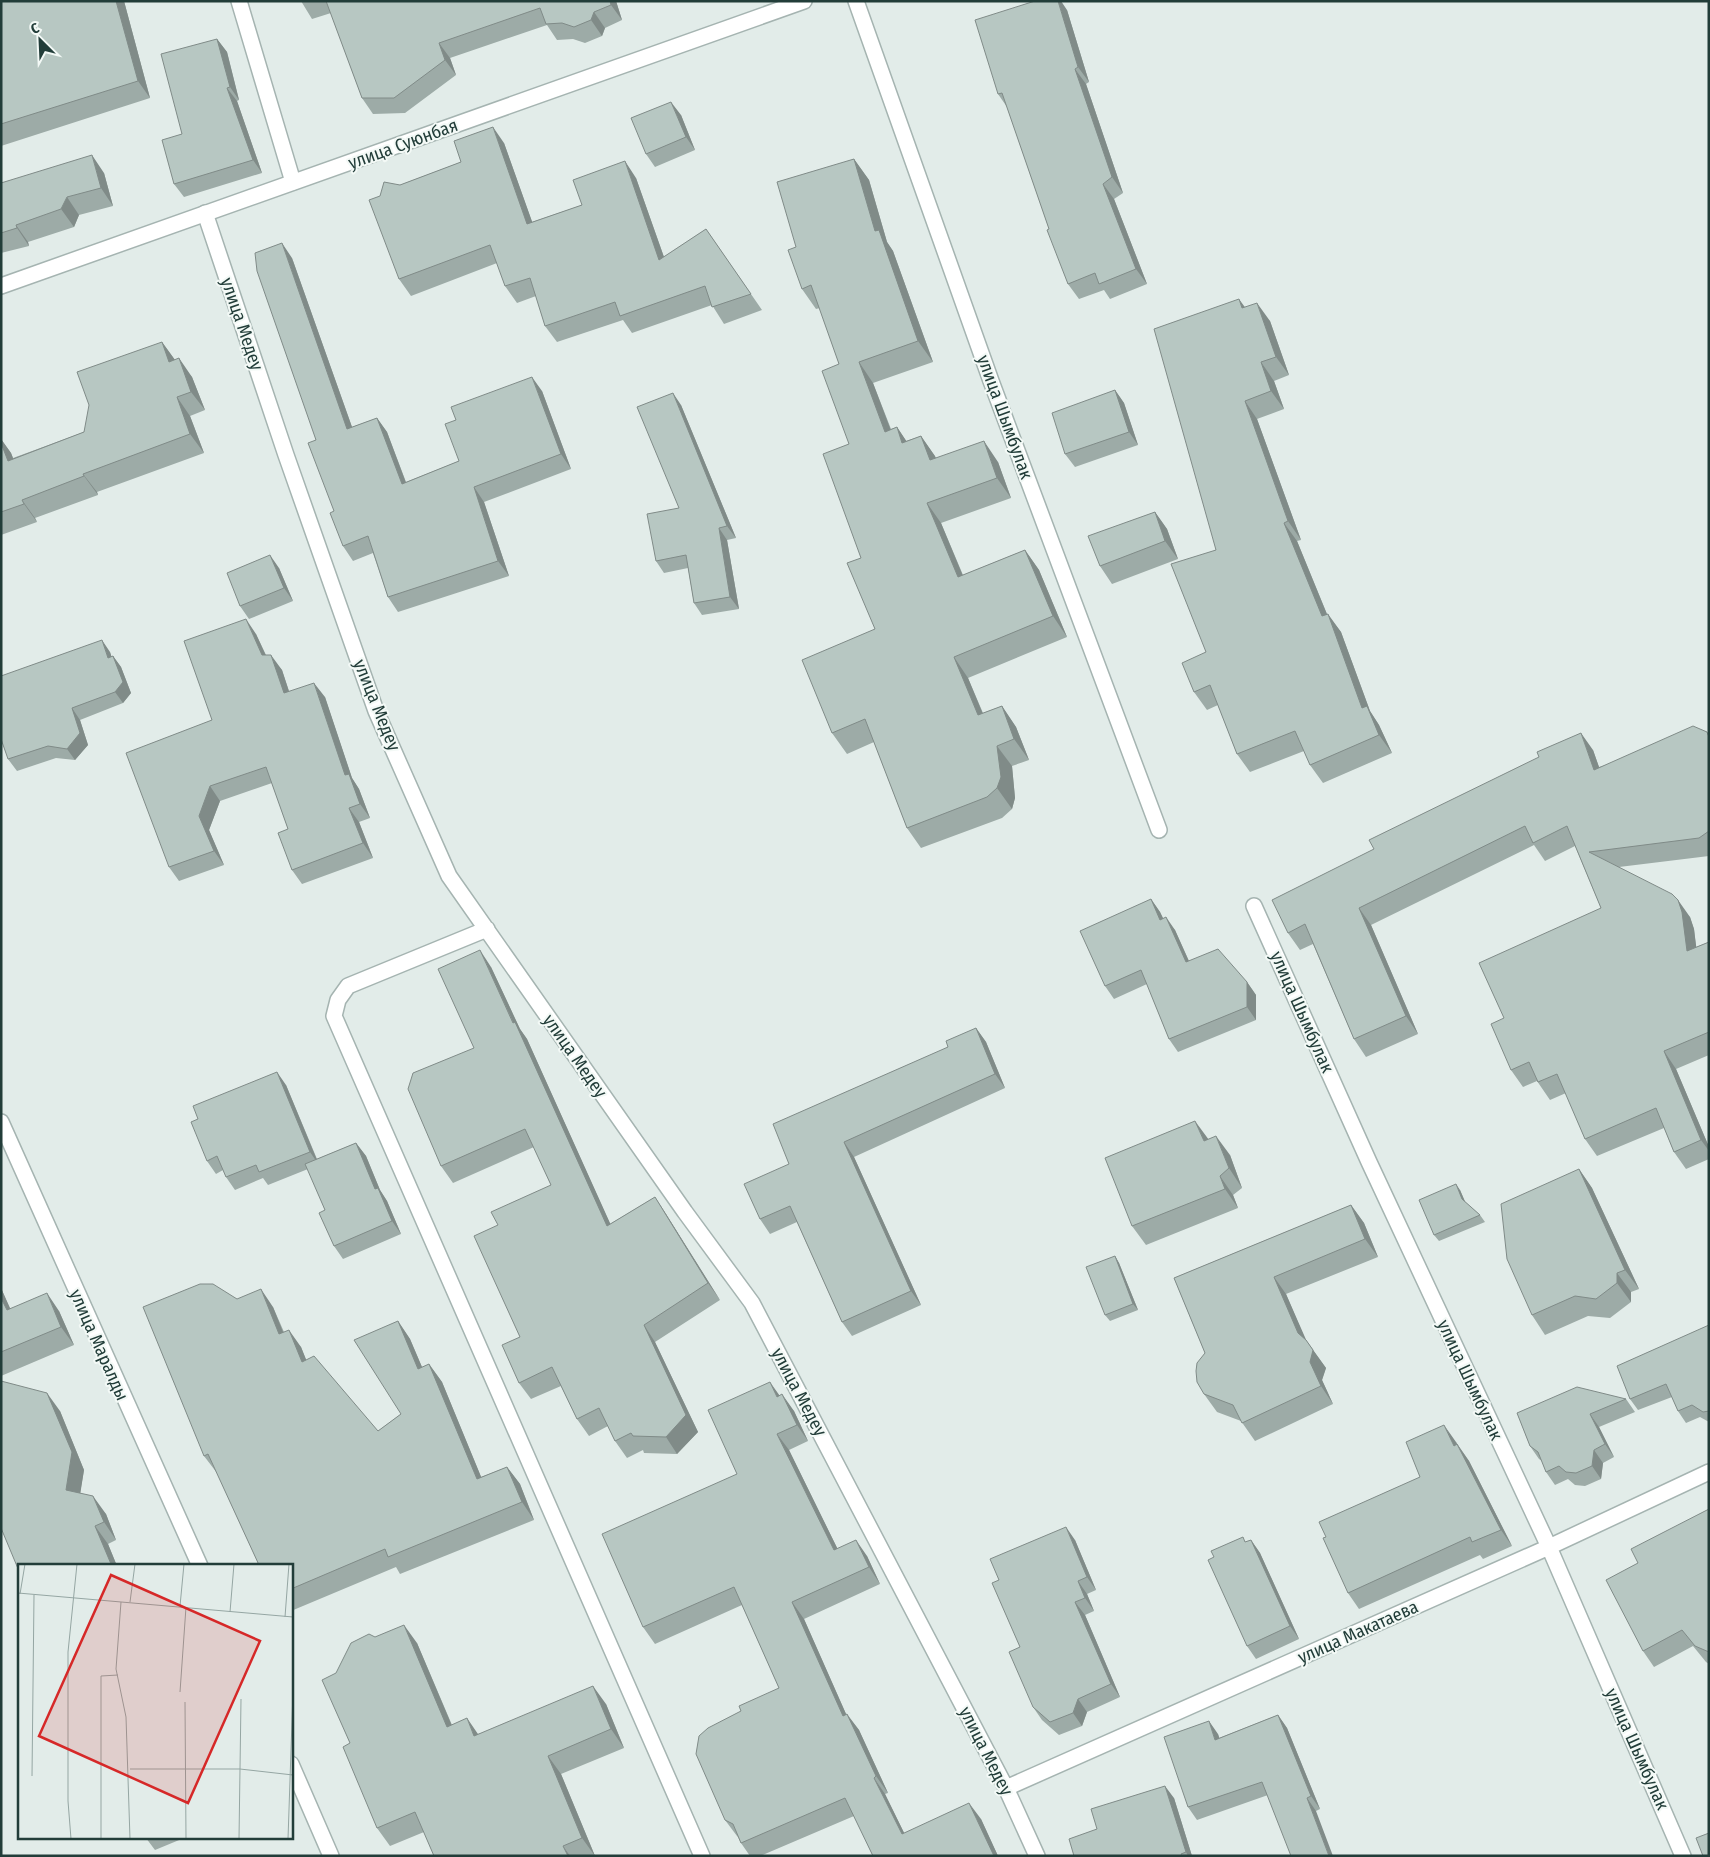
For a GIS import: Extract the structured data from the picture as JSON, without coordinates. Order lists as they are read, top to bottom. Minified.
{"streets":{"street":["улица Суюнбая","улица Медеу","улица Шымбулак","улица Маралды","улица Макатаева"]},"crossings":[["улица Суюнбая","улица Медеу"],["улица Медеу","улица Макатаева"],["улица Шымбулак","улица Макатаева"]],"north":"top left"}
